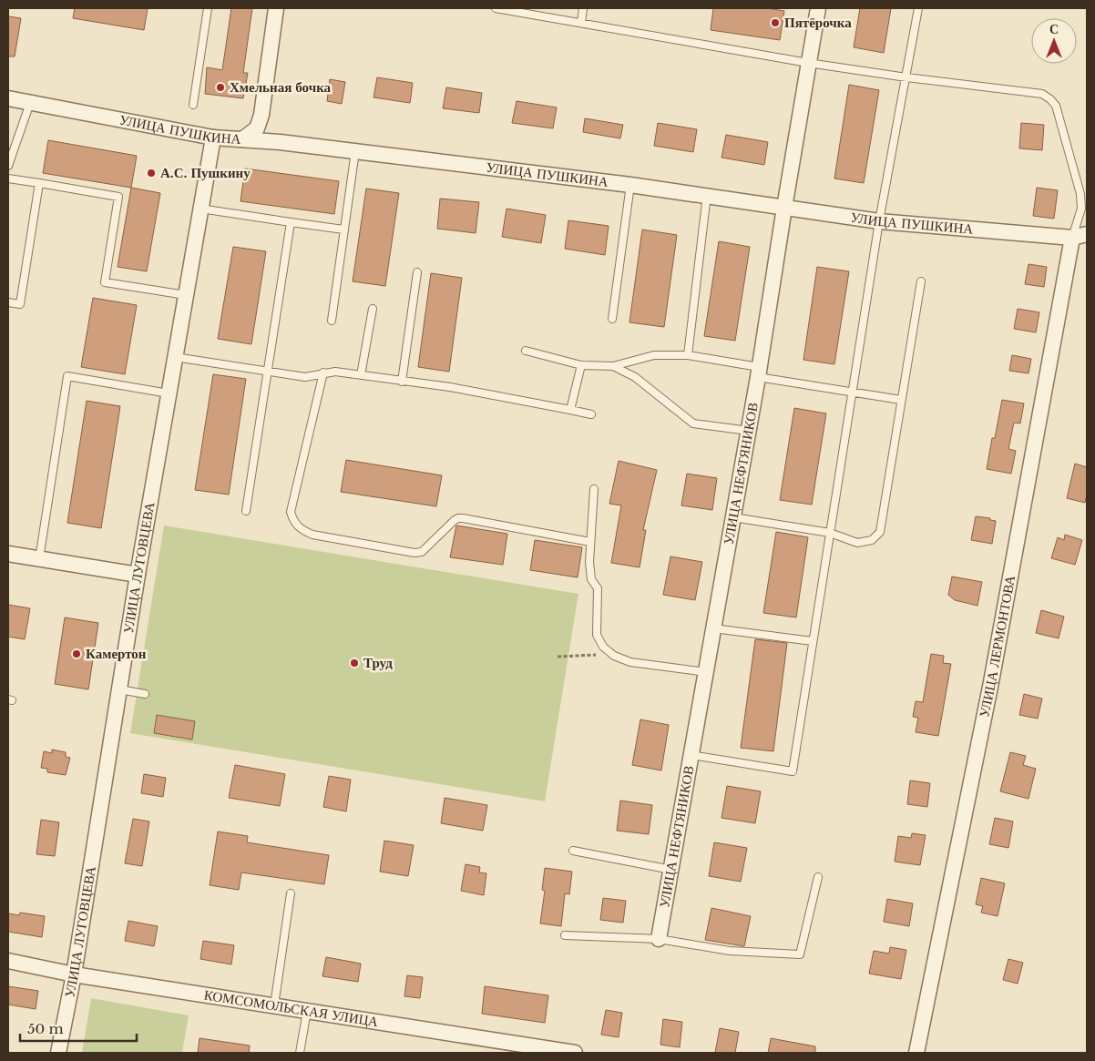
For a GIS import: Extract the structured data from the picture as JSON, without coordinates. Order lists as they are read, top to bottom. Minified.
{"streets":{"street":["УЛИЦА ПУШКИНА","УЛИЦА НЕФТЯНИКОВ","УЛИЦА ЛУГОВЦЕВА","УЛИЦА ЛЕРМОНТОВА","КОМСОМОЛЬСКАЯ УЛИЦА"]},"crossings":[["УЛИЦА ПУШКИНА","УЛИЦА НЕФТЯНИКОВ"],["УЛИЦА ПУШКИНА","УЛИЦА ЛУГОВЦЕВА"],["УЛИЦА ПУШКИНА","УЛИЦА ЛЕРМОНТОВА"],["УЛИЦА ЛУГОВЦЕВА","КОМСОМОЛЬСКАЯ УЛИЦА"]],"places":["Пятёрочка","Хмельная бочка","А.С. Пушкину","Камертон","Труд"],"scale_bar":"50 m","north":"top"}
